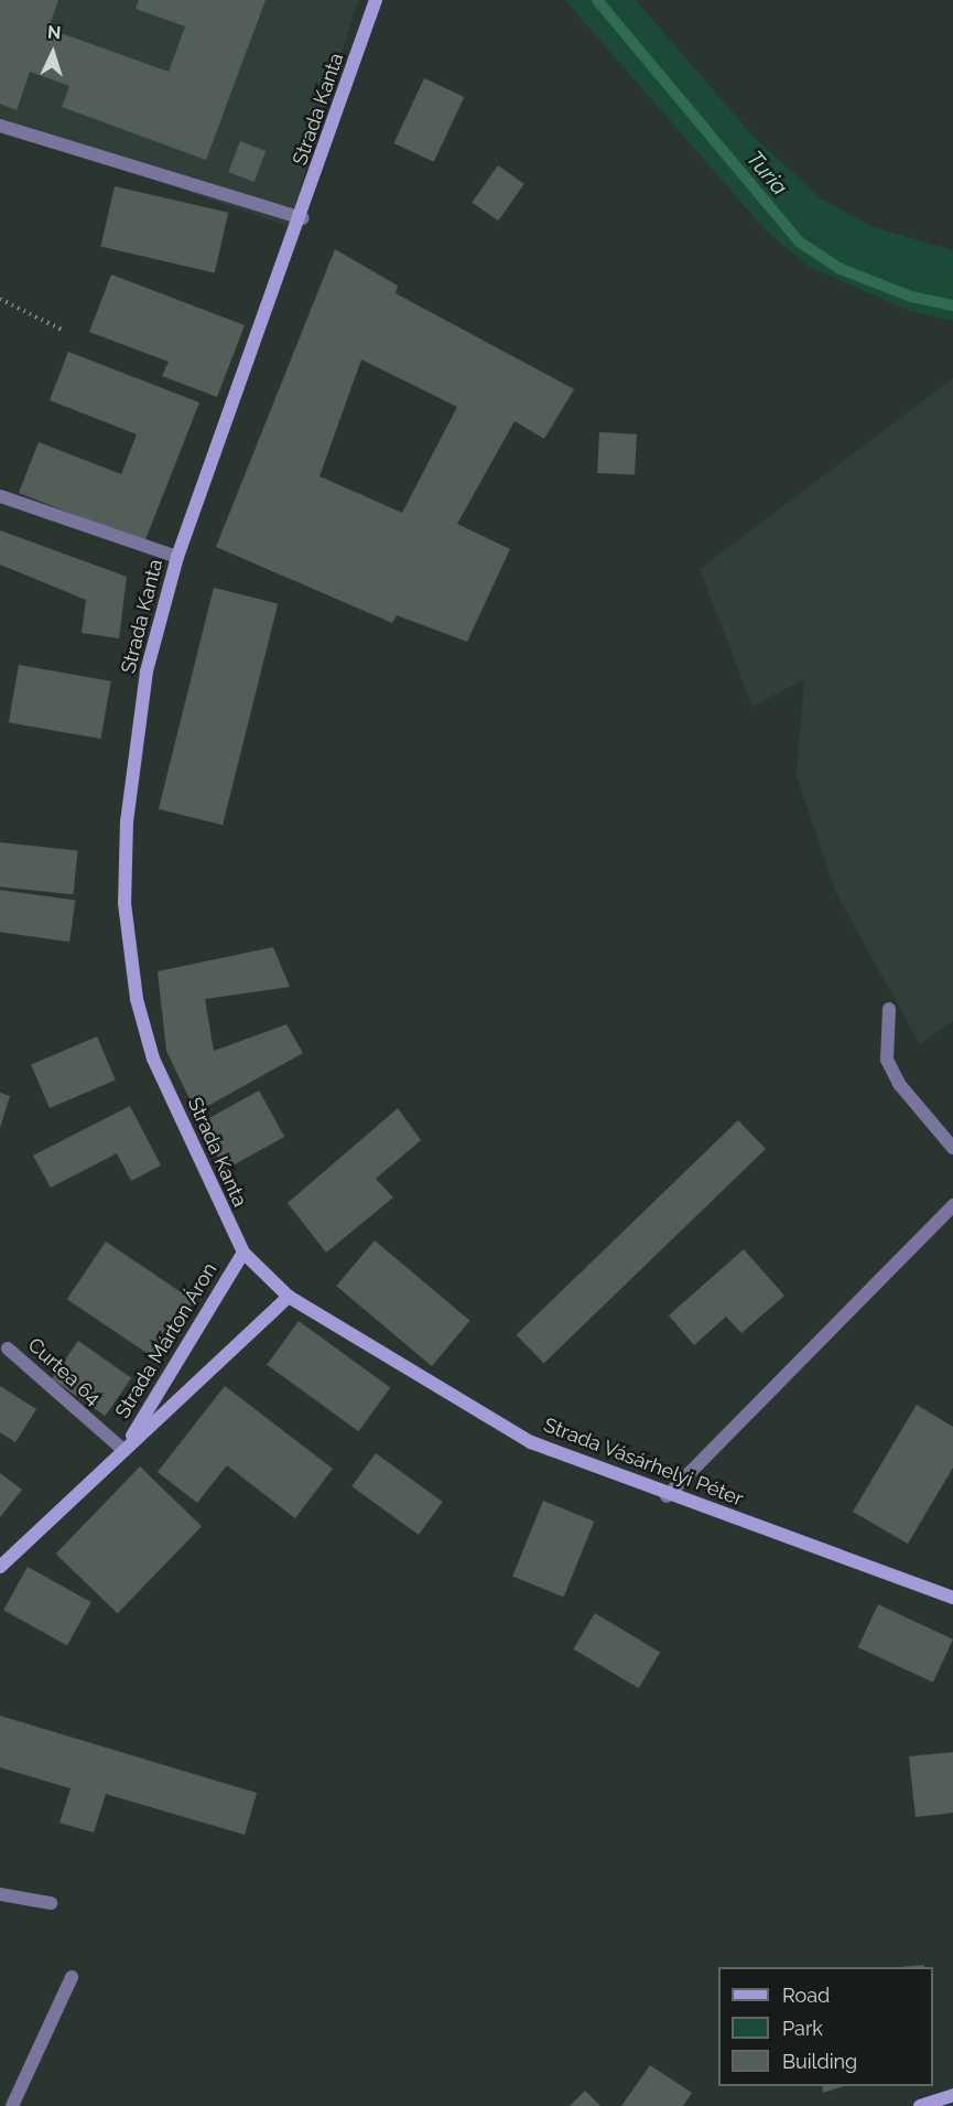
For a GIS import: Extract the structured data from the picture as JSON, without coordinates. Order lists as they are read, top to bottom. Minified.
{"streets":{"street":["Strada Kanta","Strada Márton Áron","Curtea 64","Strada Vásárhelyi Péter"]},"crossings":[["Strada Kanta","Strada Márton Áron"],["Strada Kanta","Strada Vásárhelyi Péter"],["Strada Márton Áron","Curtea 64"],["Strada Márton Áron","Strada Vásárhelyi Péter"]],"water":["Turia"],"legend":["Road","Park","Building"],"north":"top"}
